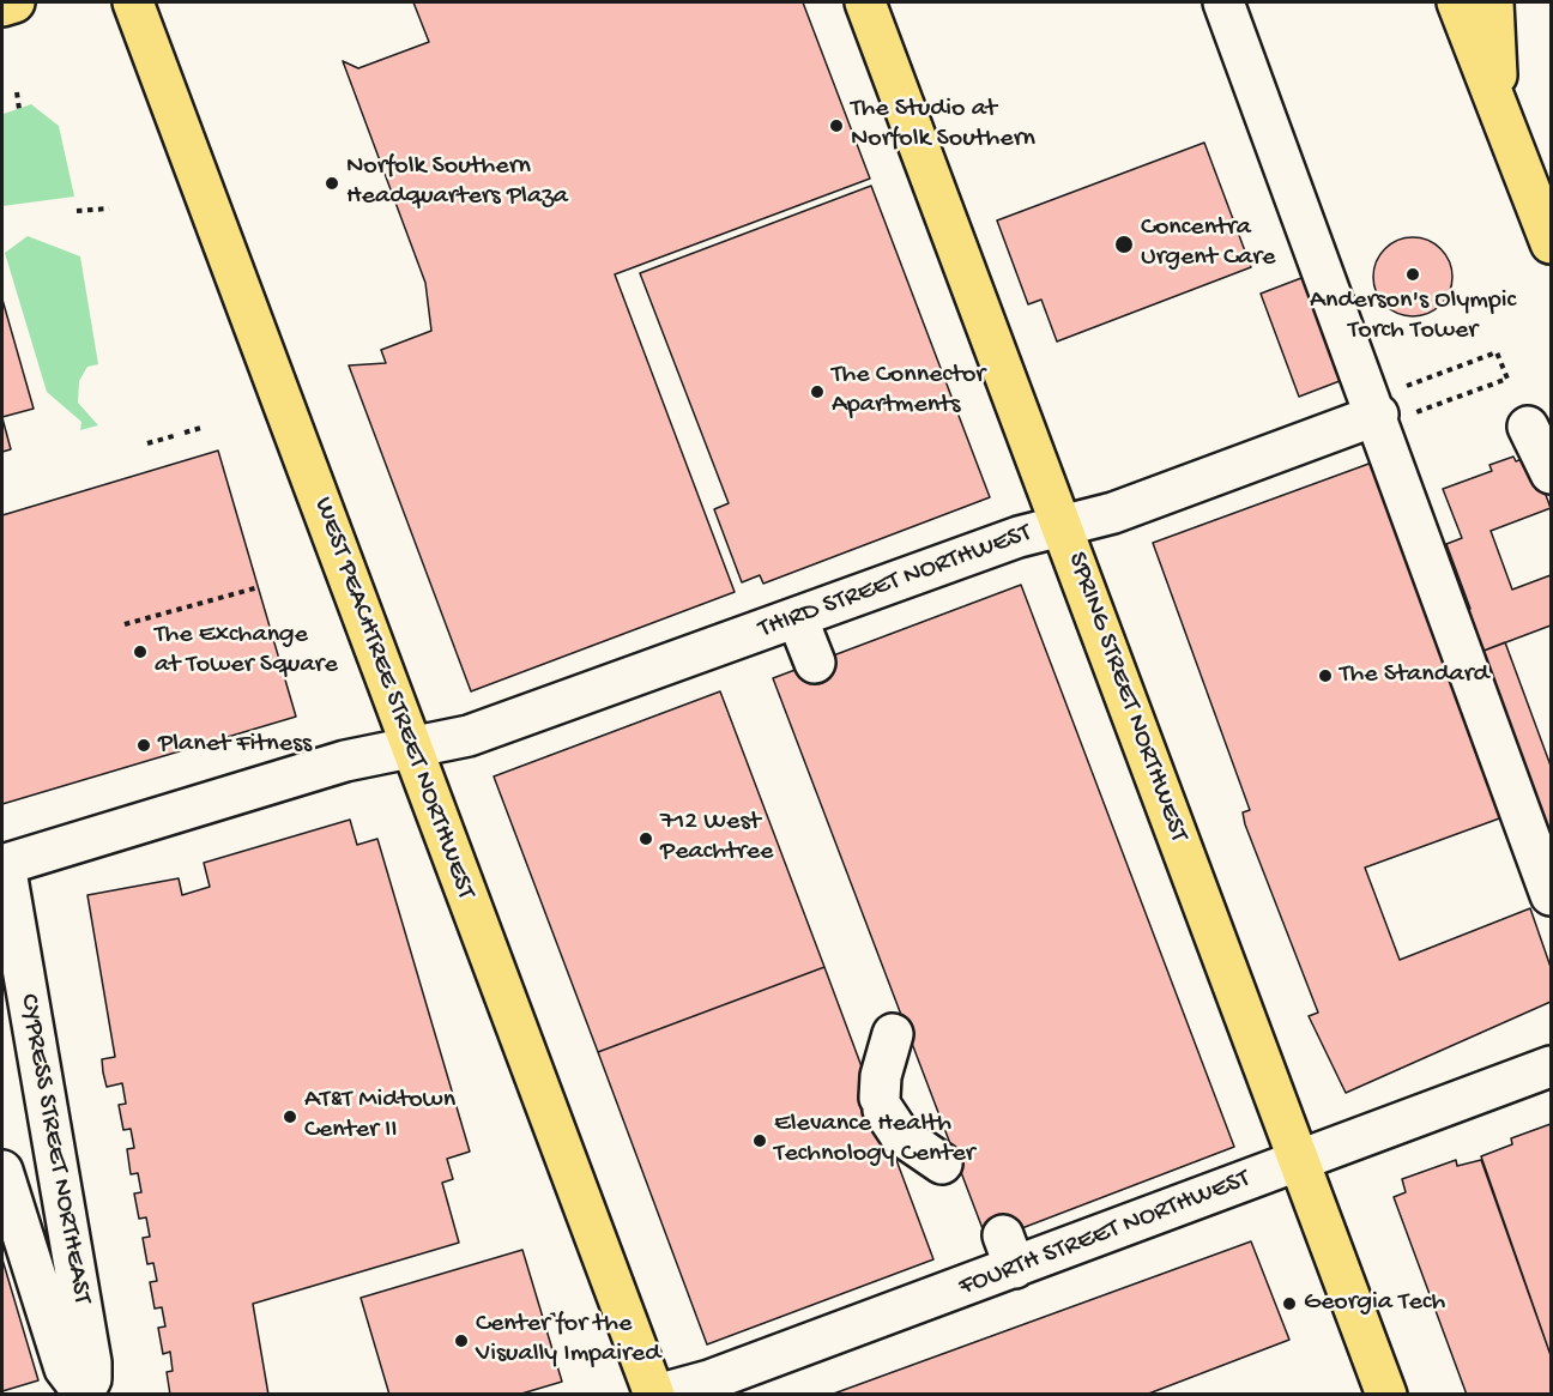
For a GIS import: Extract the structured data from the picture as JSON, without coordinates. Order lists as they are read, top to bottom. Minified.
{"streets":{"main road":["SPRING STREET NORTHWEST","WEST PEACHTREE STREET NORTHWEST"],"street":["THIRD STREET NORTHWEST","CYPRESS STREET NORTHEAST","FOURTH STREET NORTHWEST"]},"crossings":[["THIRD STREET NORTHWEST","SPRING STREET NORTHWEST"],["THIRD STREET NORTHWEST","WEST PEACHTREE STREET NORTHWEST"],["THIRD STREET NORTHWEST","CYPRESS STREET NORTHEAST"],["SPRING STREET NORTHWEST","FOURTH STREET NORTHWEST"],["WEST PEACHTREE STREET NORTHWEST","FOURTH STREET NORTHWEST"]],"places":["The Studio at Norfolk Southern","Norfolk Southern Headquarters Plaza","Concentra Urgent Care","Anderson's Olympic Torch Tower","The Connector Apartments","The Exchange at Tower Square","The Standard","Planet Fitness","712 West Peachtree","AT&T Midtown Center II","Elevance Health Technology Center","Georgia Tech","Center for the Visually Impaired"]}
